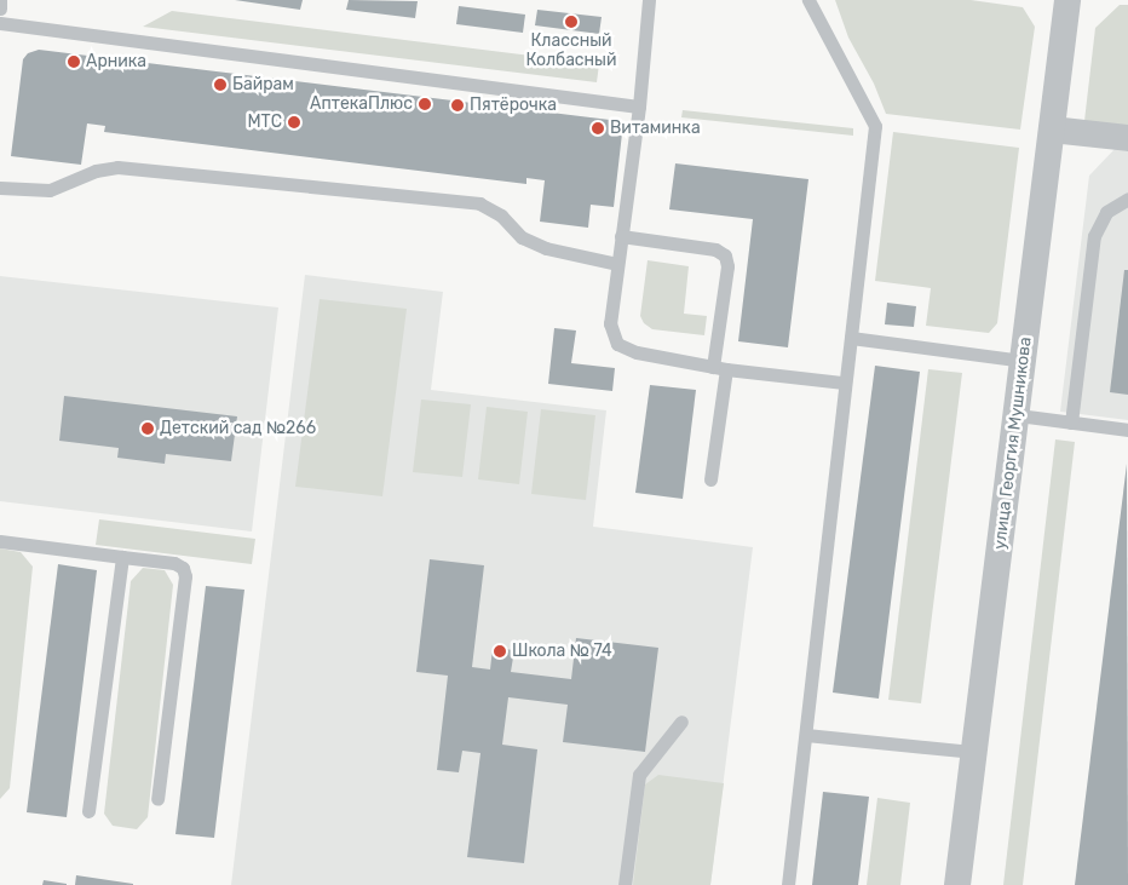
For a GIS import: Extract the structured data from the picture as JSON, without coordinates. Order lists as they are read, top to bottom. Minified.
{"streets":{"street":["улица Георгия Мушникова"]},"places":["Классный Колбасный","Арника","Байрам","АптекаПлюс","Пятёрочка","МТС","Витаминка","Детский сад №266","Школа № 74"]}
